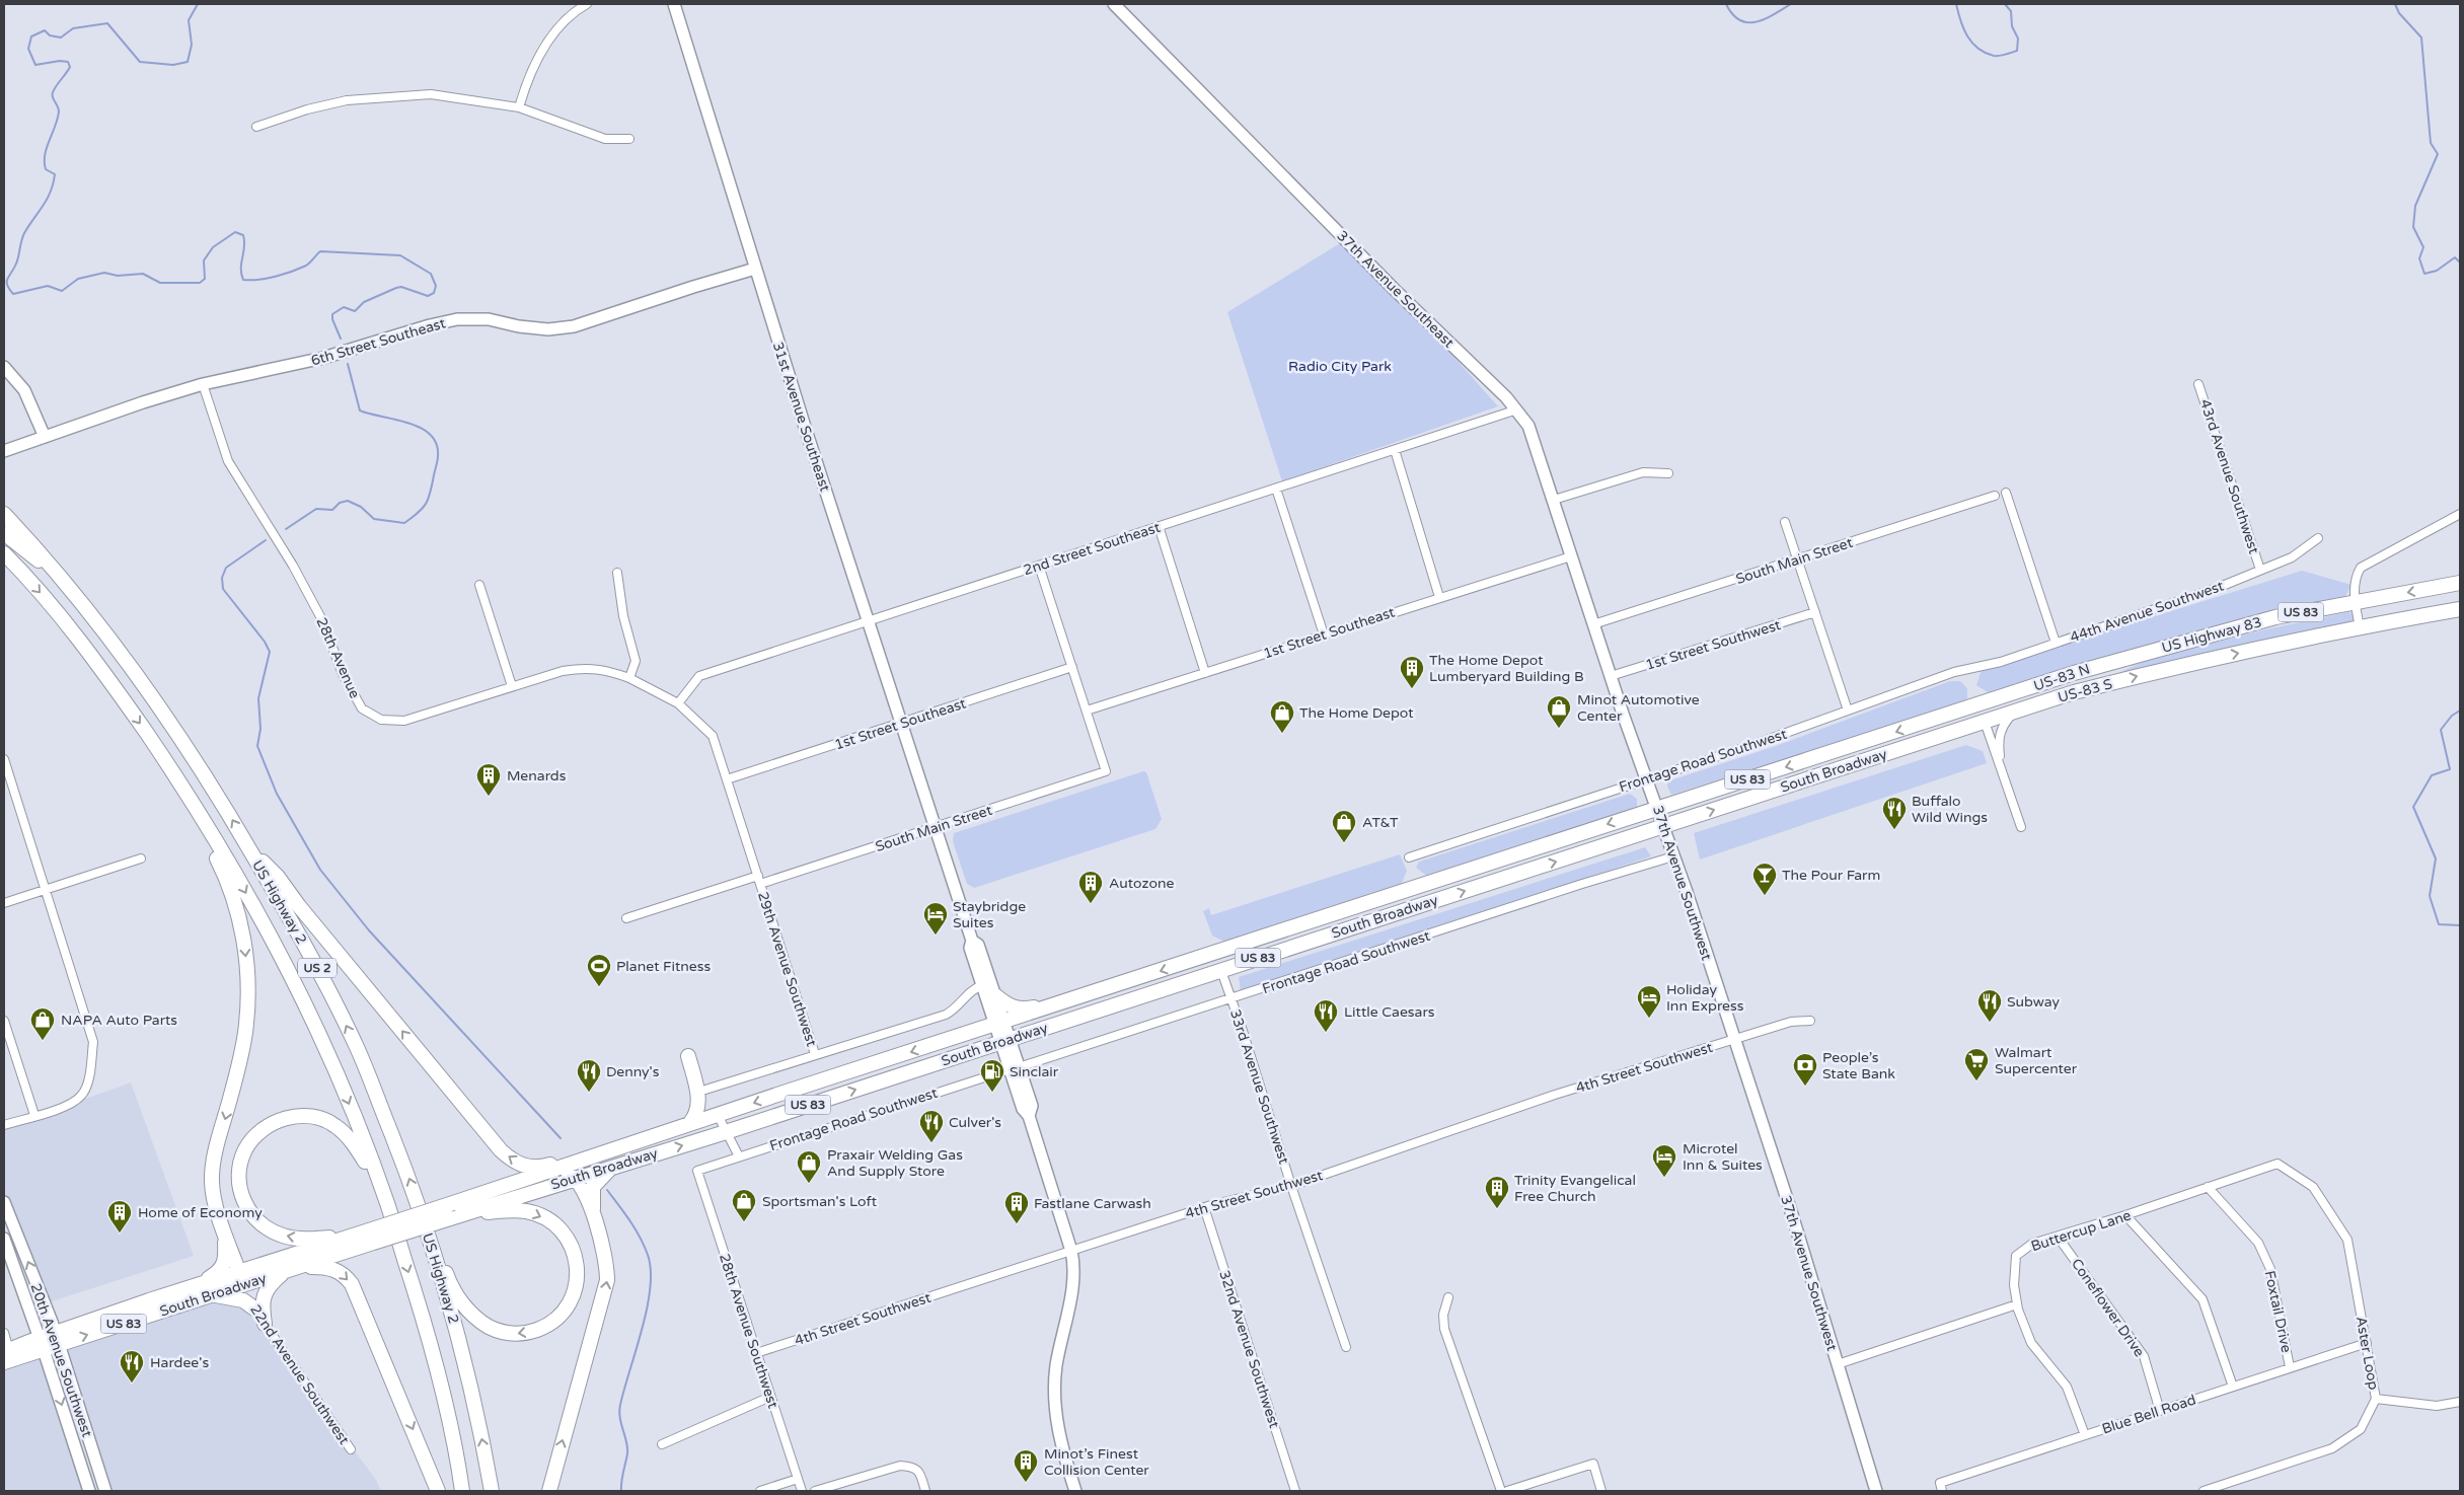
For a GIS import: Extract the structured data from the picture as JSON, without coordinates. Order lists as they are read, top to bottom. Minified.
{"streets":{"highway":["US 83","US Highway 83","US-83 N","US-83 S","South Broadway","US Highway 2","US 2"],"street":["37th Avenue Southeast","6th Street Southeast","31st Avenue Southeast","43rd Avenue Southwest","2nd Street Southeast","South Main Street","44th Avenue Southwest","1st Street Southeast","1st Street Southwest","28th Avenue","Frontage Road Southwest","37th Avenue Southwest","29th Avenue Southwest","4th Street Southwest","33rd Avenue Southwest","Buttercup Lane","Coneflower Drive","Foxtail Drive","28th Avenue Southwest","32nd Avenue Southwest","Aster Loop","20th Avenue Southwest","22nd Avenue Southwest","Blue Bell Road"]},"crossings":[["37th Avenue Southeast","2nd Street Southeast"],["37th Avenue Southeast","South Main Street"],["37th Avenue Southeast","1st Street Southeast"],["37th Avenue Southeast","37th Avenue Southwest"],["6th Street Southeast","31st Avenue Southeast"],["6th Street Southeast","28th Avenue"],["31st Avenue Southeast","2nd Street Southeast"],["31st Avenue Southeast","South Main Street"],["31st Avenue Southeast","1st Street Southeast"],["43rd Avenue Southwest","44th Avenue Southwest"],["2nd Street Southeast","28th Avenue"],["South Main Street","1st Street Southeast"],["South Main Street","37th Avenue Southwest"],["South Main Street","29th Avenue Southwest"],["44th Avenue Southwest","Frontage Road Southwest"],["1st Street Southeast","28th Avenue"],["1st Street Southeast","29th Avenue Southwest"],["US Highway 83","US-83 N"],["US Highway 83","US-83 S"],["1st Street Southwest","37th Avenue Southwest"],["28th Avenue","29th Avenue Southwest"],["US-83 N","South Broadway"],["US-83 S","South Broadway"],["Frontage Road Southwest","37th Avenue Southwest"],["Frontage Road Southwest","33rd Avenue Southwest"],["Frontage Road Southwest","28th Avenue Southwest"],["South Broadway","37th Avenue Southwest"],["South Broadway","33rd Avenue Southwest"],["South Broadway","20th Avenue Southwest"],["South Broadway","22nd Avenue Southwest"],["37th Avenue Southwest","4th Street Southwest"],["4th Street Southwest","33rd Avenue Southwest"],["4th Street Southwest","28th Avenue Southwest"],["4th Street Southwest","32nd Avenue Southwest"],["Buttercup Lane","Coneflower Drive"],["Buttercup Lane","Foxtail Drive"],["Buttercup Lane","Aster Loop"],["Buttercup Lane","Blue Bell Road"],["Coneflower Drive","Blue Bell Road"],["Foxtail Drive","Blue Bell Road"],["Aster Loop","Blue Bell Road"]],"parks":["Radio City Park"],"places":{"building":["The Home Depot Lumberyard Building B","Menards","Autozone","Trinity Evangelical Free Church","Fastlane Carwash","Home of Economy","Minot’s Finest Collision Center"],"shop":["Minot Automotive Center","The Home Depot","AT&T","NAPA Auto Parts","Praxair Welding Gas And Supply Store","Sportsman's Loft"],"restaurant":["Buffalo Wild Wings","Subway","Little Caesars","Denny's","Culver's","Hardee's"],"bar":["The Pour Farm"],"hotel":["Staybridge Suites","Holiday Inn Express","Microtel Inn & Suites"],"sports":["Planet Fitness"],"supermarket":["Walmart Supercenter"],"bank":["People’s State Bank"],"fuel station":["Sinclair"]}}
